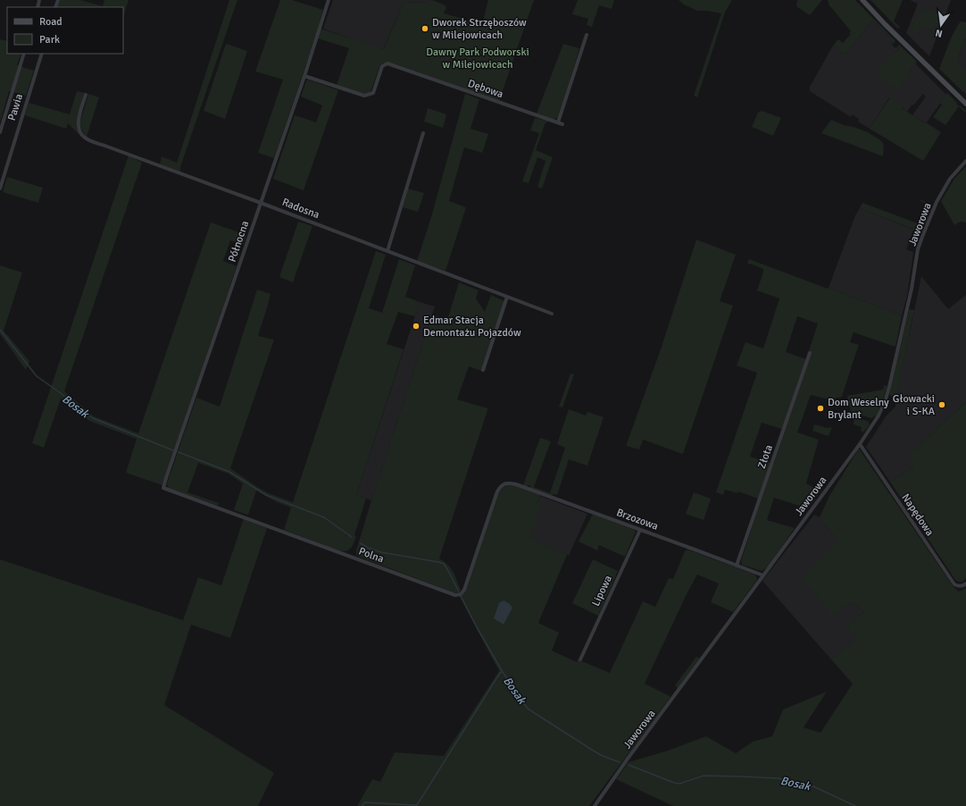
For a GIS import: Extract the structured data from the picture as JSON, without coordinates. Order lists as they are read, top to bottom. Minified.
{"streets":{"street":["Dębowa","Pawia","Radosna","Jaworowa","Północna","Złota","Napędowa","Brzozowa","Polna","Lipowa"]},"crossings":[["Dębowa","Północna"],["Radosna","Północna"],["Jaworowa","Napędowa"],["Jaworowa","Brzozowa"],["Północna","Polna"],["Złota","Brzozowa"],["Brzozowa","Polna"],["Brzozowa","Lipowa"]],"water":["Bosak"],"parks":["Dawny Park Podworski w Milejowicach"],"places":["Dworek Strzęboszów w Milejowicach","Edmar Stacja Demontażu Pojazdów","Głowacki i S-KA","Dom Weselny Brylant"],"legend":["Road","Park"],"north":"bottom"}
